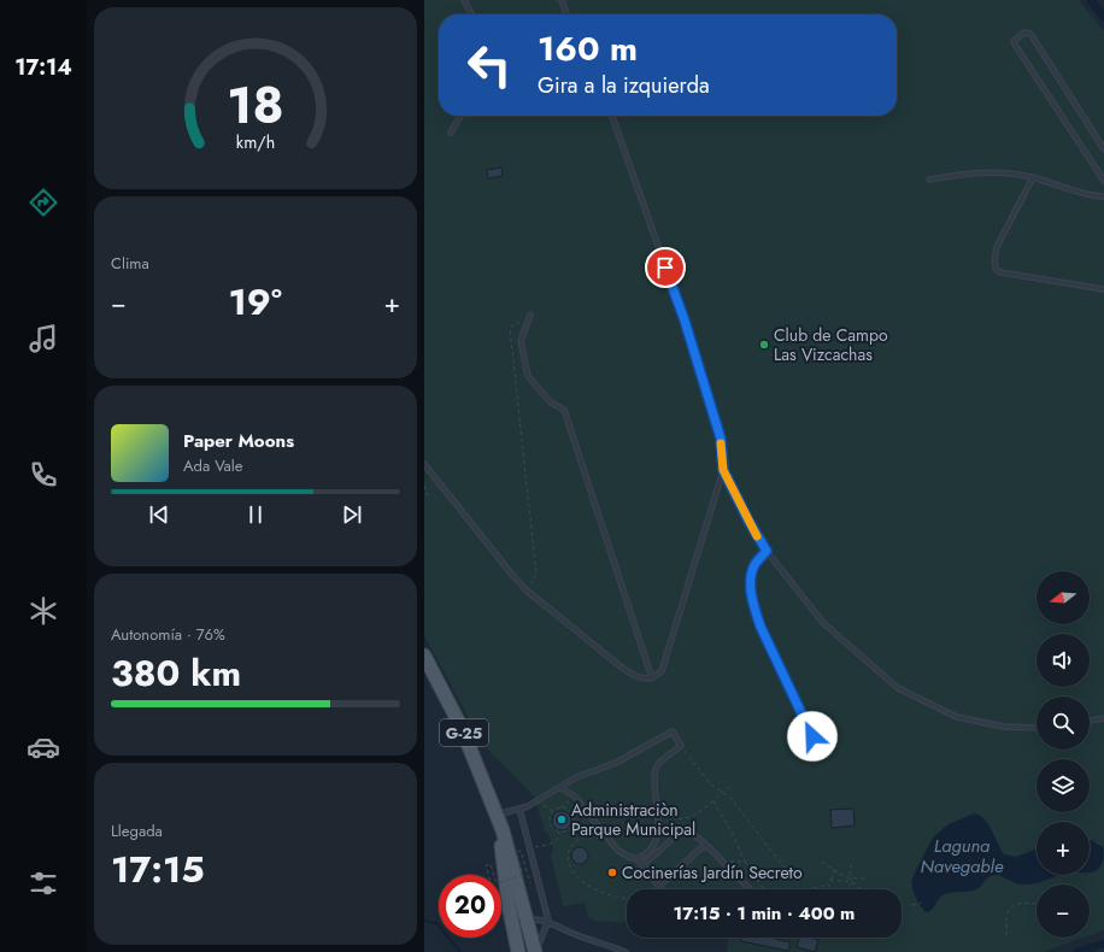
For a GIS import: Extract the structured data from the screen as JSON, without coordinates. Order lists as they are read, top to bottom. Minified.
{"streets":{"main road":["G-25"]},"water":["Laguna Navegable"],"places":["Club de Campo Las Vizcachas","Administraciòn Parque Municipal","Cocinerías Jardín Secreto"],"north":"left","page":{"tabs":"17:14","turn":["160 m","Gira a la izquierda"],"tile":["Clima",["Autonomía · 76%","380 km"],["Llegada","17:15"]],"heat":["−","19°","+"],"song":["Paper Moons","Ada Vale"],"map_buttons":["+","−"],"limit":"20","trip":"17:15 · 1 min · 400 m","gauge":["18","km/h"]}}
